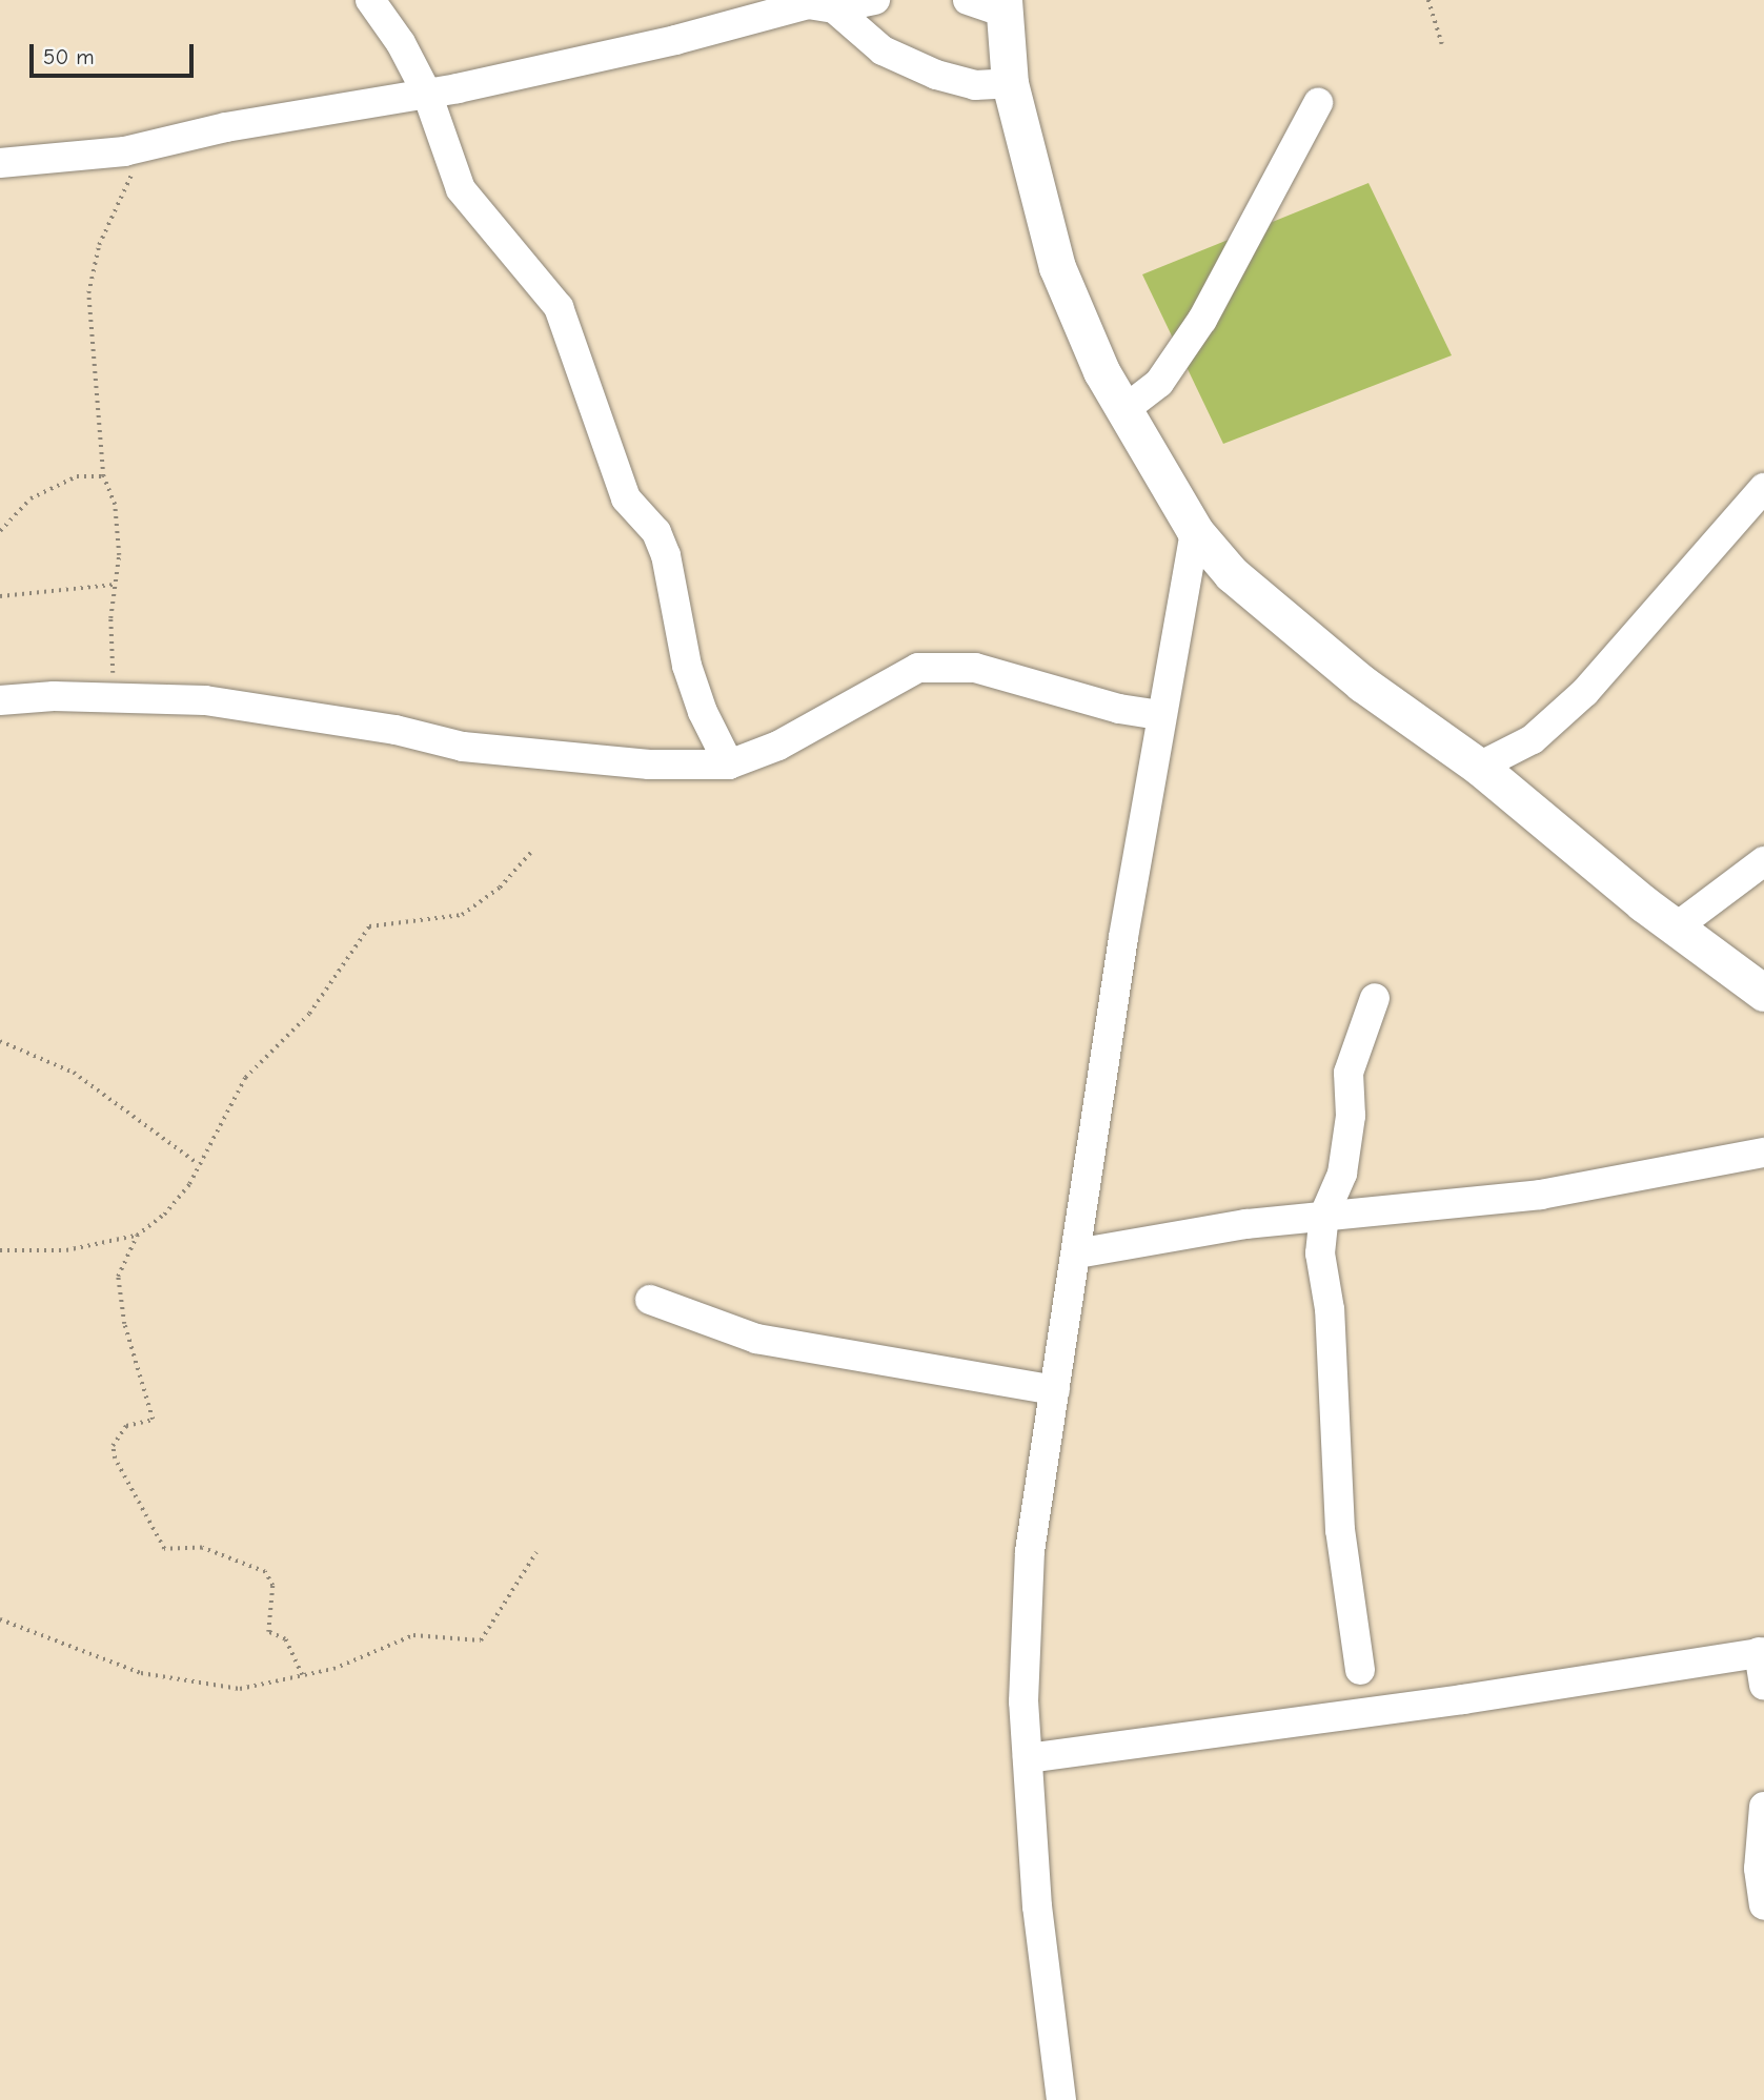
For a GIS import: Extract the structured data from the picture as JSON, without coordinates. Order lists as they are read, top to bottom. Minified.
{"scale_bar":"50 m"}
